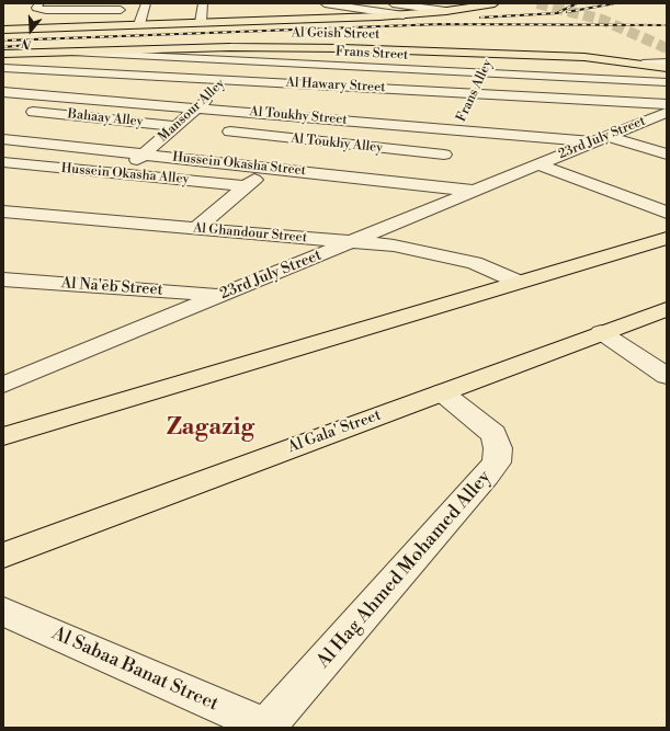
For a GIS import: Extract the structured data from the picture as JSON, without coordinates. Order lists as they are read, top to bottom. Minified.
{"streets":{"main road":["Al Geish Street","Al Gala' Street"],"street":["Frans Street","Al Hawary Street","Frans Alley","Mansour Alley","Al Toukhy Street","Bahaay Alley","23rd July Street","Al Toukhy Alley","Hussein Okasha Street","Hussein Okasha Alley","Al Ghandour Street","Al Na'eb Street","Al Hag Ahmed Mohamed Alley","Al Sabaa Banat Street"]},"crossings":[["Al Geish Street","Frans Street"],["Al Geish Street","Frans Alley"],["Al Geish Street","Mansour Alley"],["Frans Street","Frans Alley"],["Frans Street","Mansour Alley"],["Al Hawary Street","Frans Alley"],["Al Hawary Street","Mansour Alley"],["Frans Alley","Al Toukhy Street"],["Mansour Alley","Al Toukhy Street"],["Mansour Alley","Bahaay Alley"],["Mansour Alley","Hussein Okasha Street"],["Mansour Alley","Hussein Okasha Alley"],["Al Toukhy Street","23rd July Street"],["23rd July Street","Hussein Okasha Street"],["23rd July Street","Al Ghandour Street"],["23rd July Street","Al Na'eb Street"],["Al Gala' Street","Al Hag Ahmed Mohamed Alley"],["Al Hag Ahmed Mohamed Alley","Al Sabaa Banat Street"]],"districts":["Zagazig"],"north":"bottom"}
